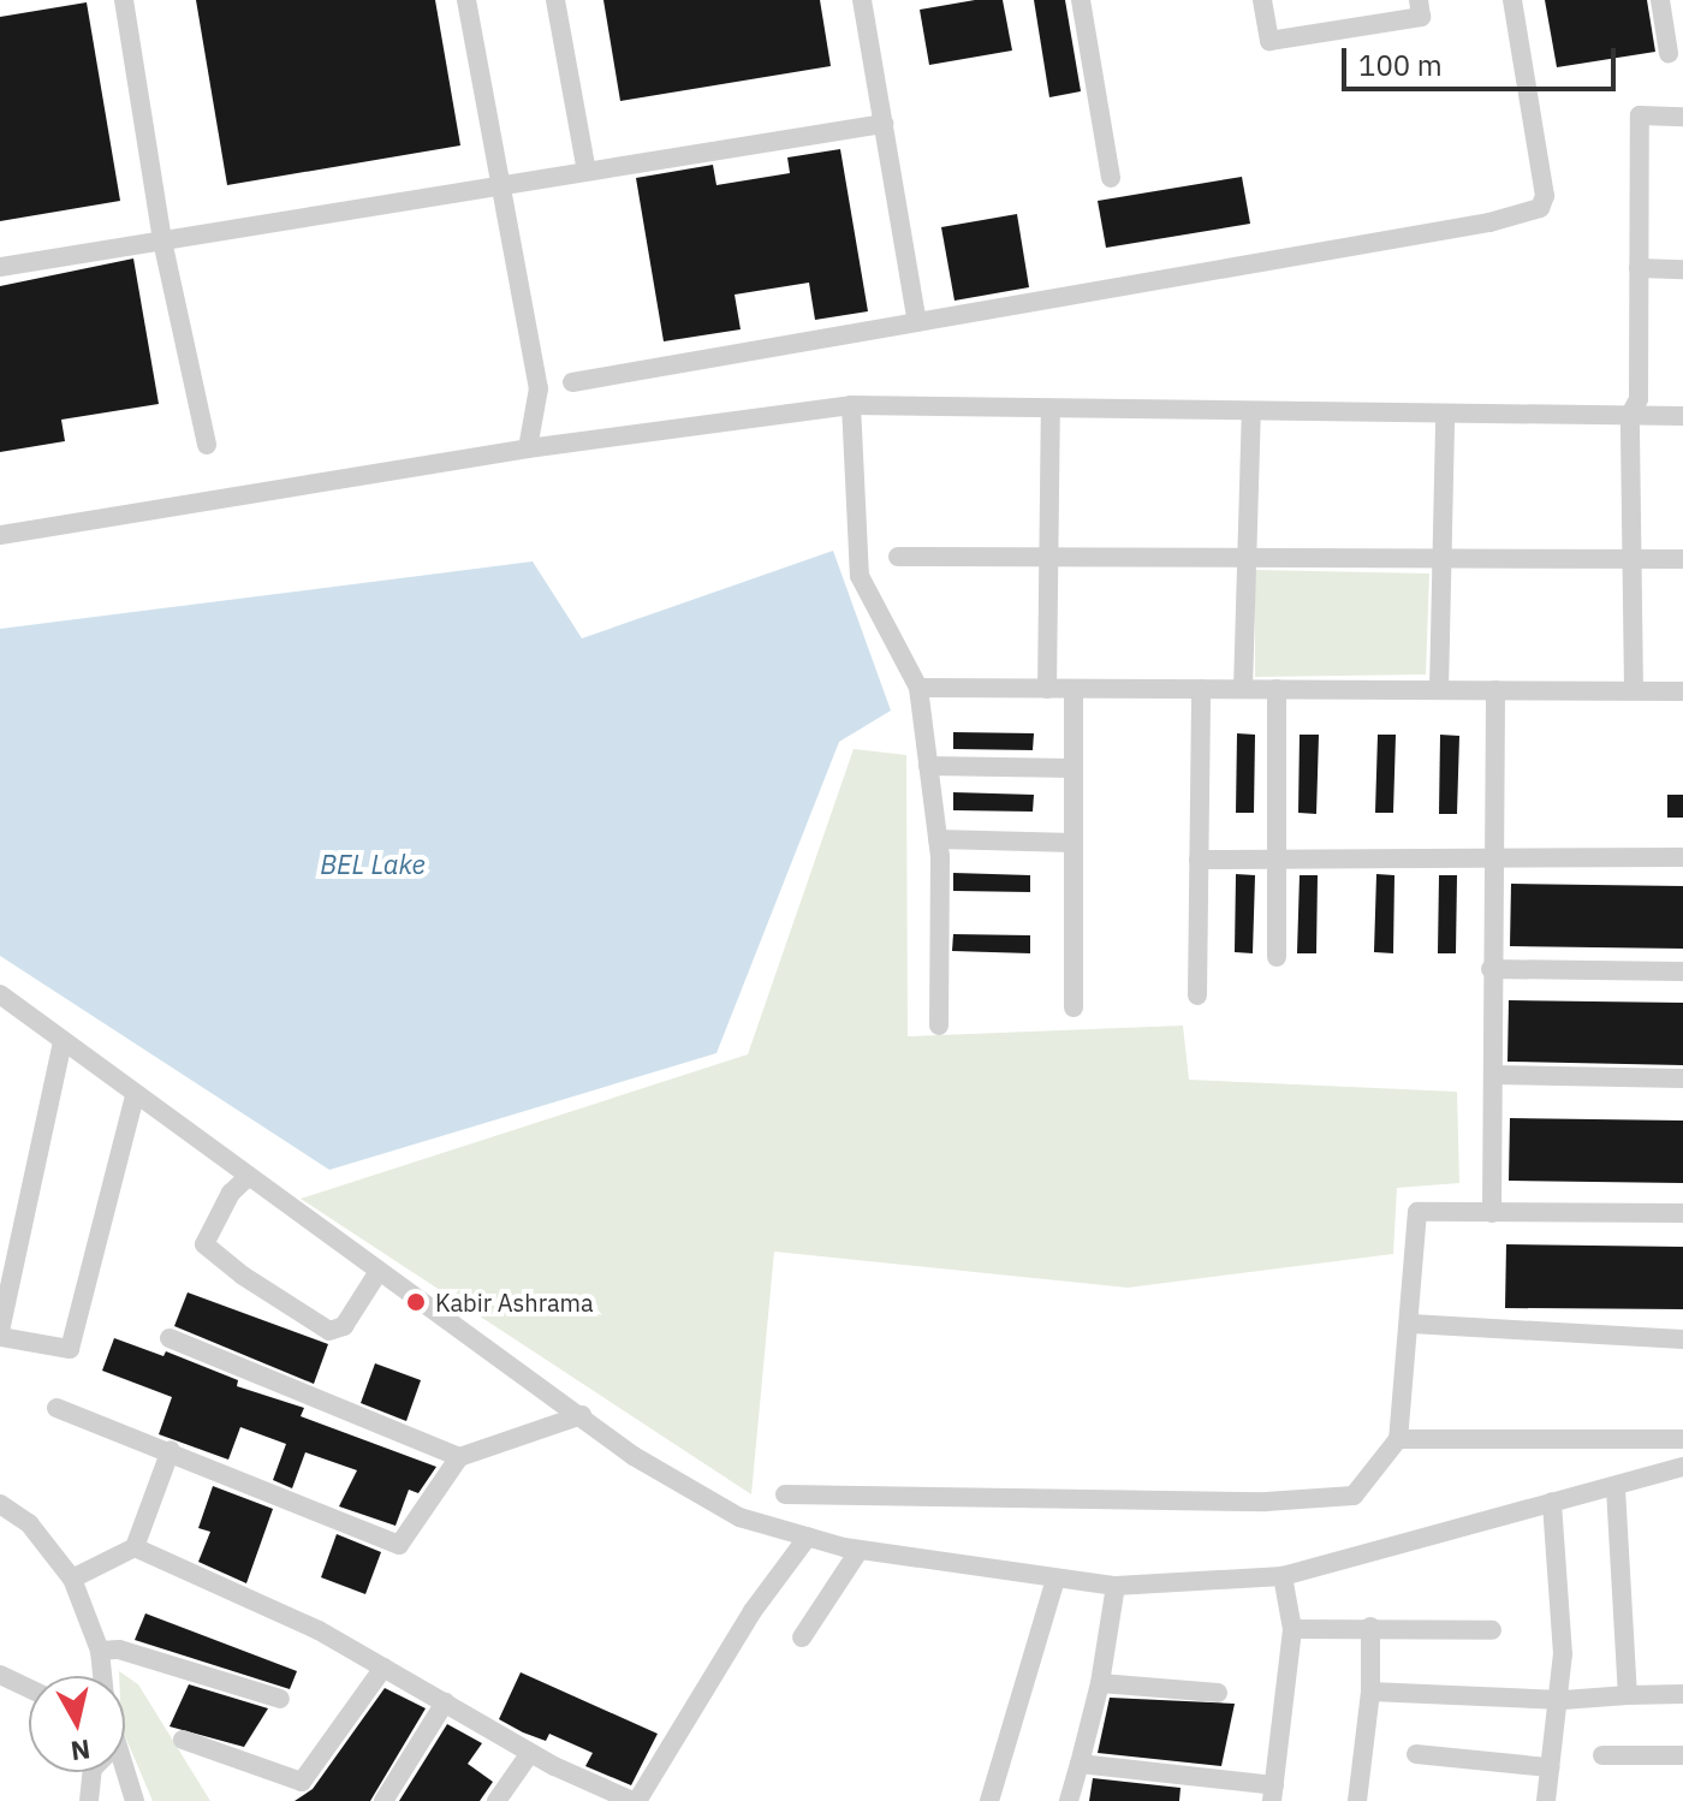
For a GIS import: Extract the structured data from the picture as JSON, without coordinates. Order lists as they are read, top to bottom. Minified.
{"water":["BEL Lake"],"places":["Kabir Ashrama"],"scale_bar":"100 m","north":"bottom"}
